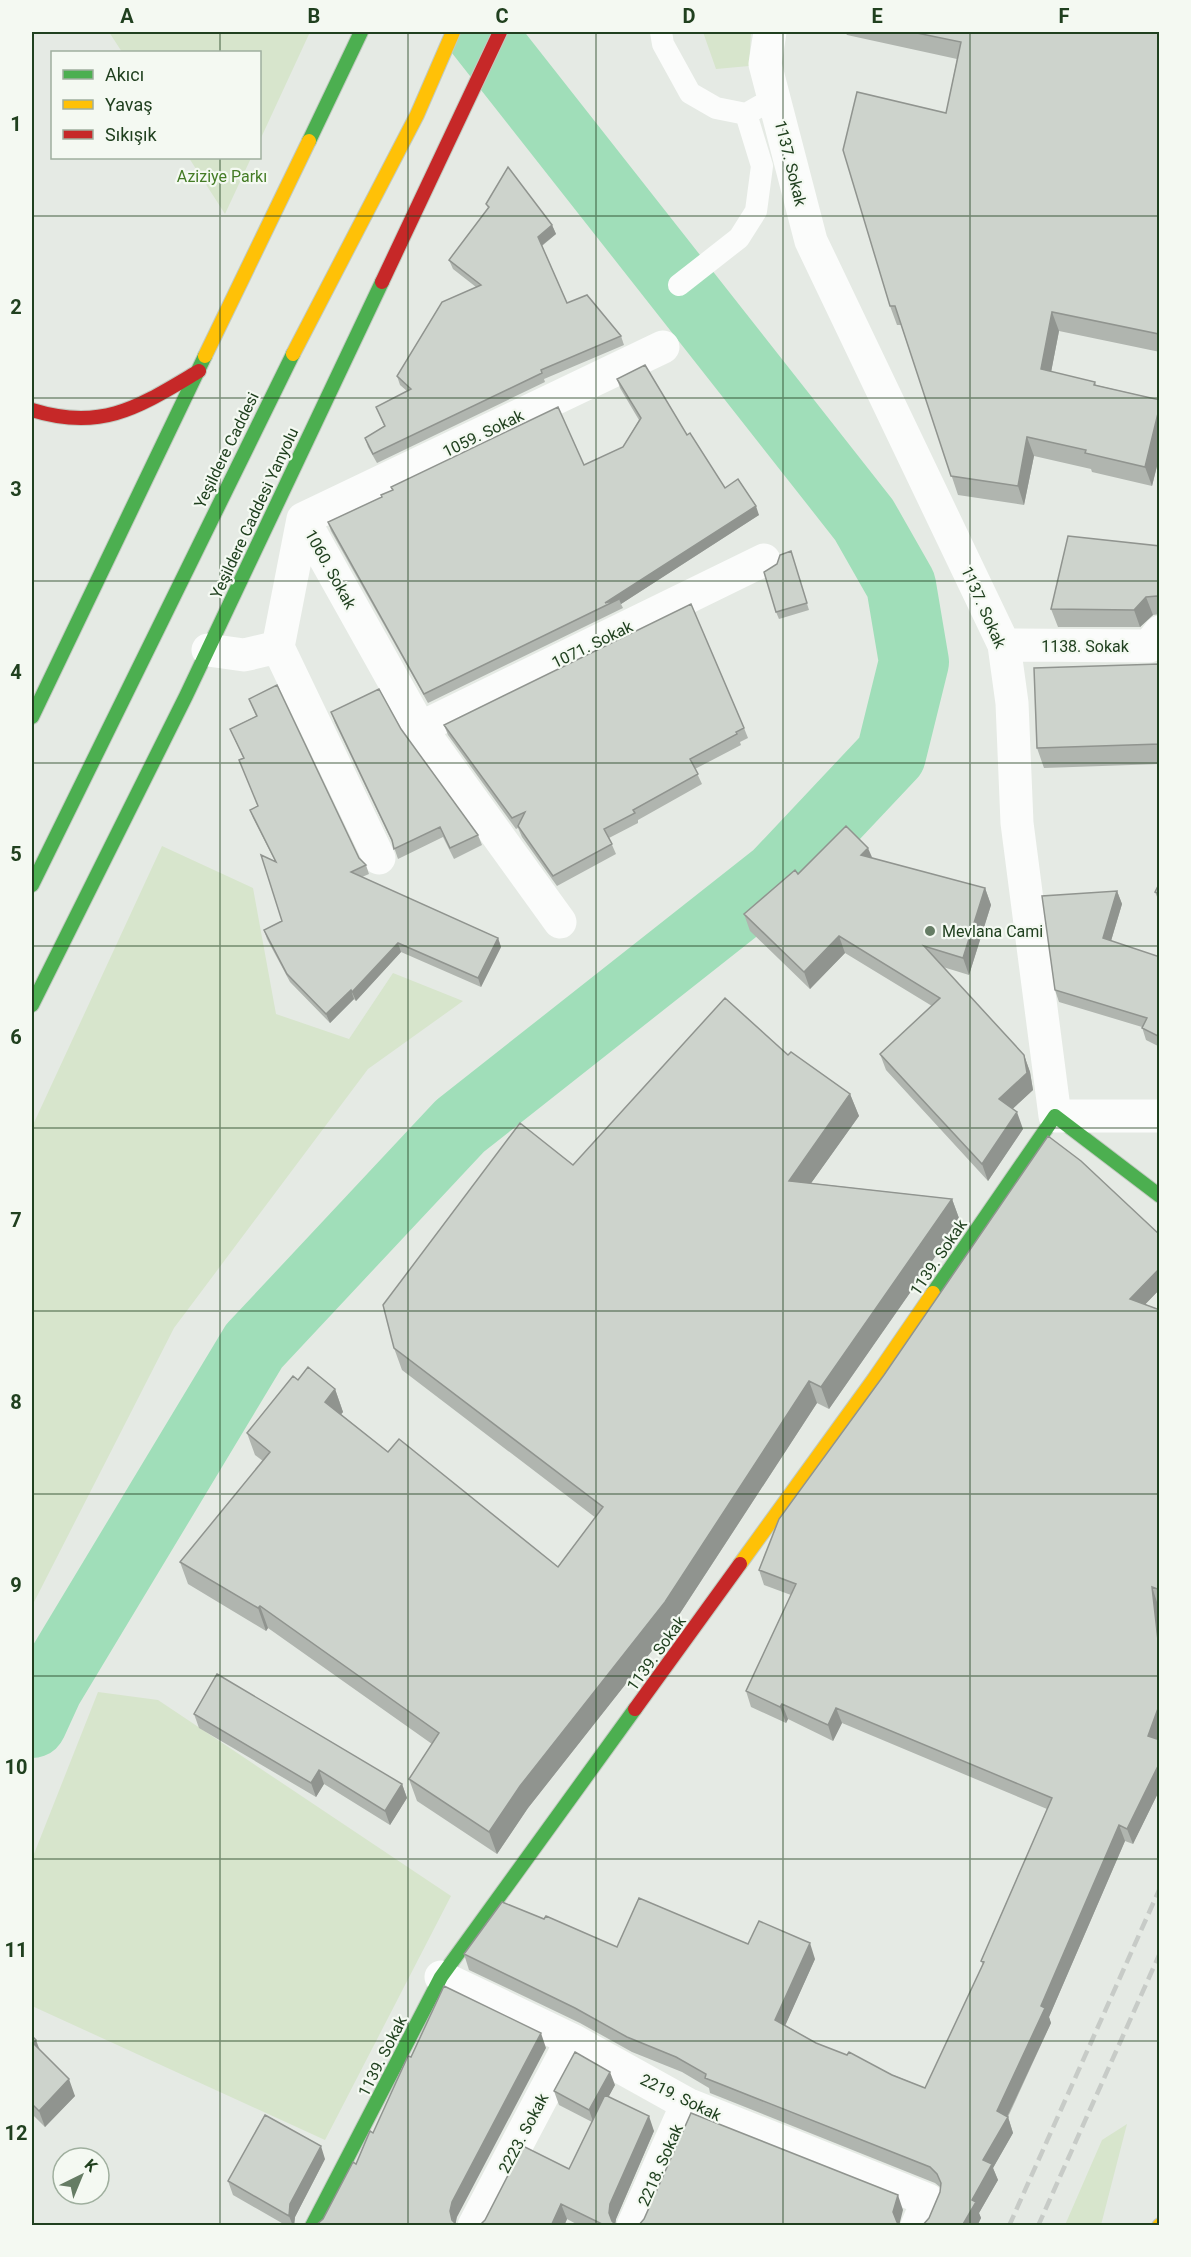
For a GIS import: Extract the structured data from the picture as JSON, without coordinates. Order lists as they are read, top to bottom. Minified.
{"streets":{"main road":["Yeşildere Caddesi","Yeşildere Caddesi Yanyolu","1139. Sokak"],"street":["1137. Sokak","1059. Sokak","1060. Sokak","1071. Sokak","1138. Sokak","2219. Sokak","2223. Sokak","2218. Sokak"]},"crossings":[["1137. Sokak","1138. Sokak"],["1137. Sokak","1139. Sokak"],["1059. Sokak","1060. Sokak"],["1060. Sokak","1071. Sokak"],["1139. Sokak","2219. Sokak"],["2219. Sokak","2223. Sokak"],["2219. Sokak","2218. Sokak"]],"parks":["Aziziye Parkı"],"places":["Mevlana Cami"],"legend":["Akıcı","Yavaş","Sıkışık"],"north":"top right","grid":{"columns":["A","B","C","D","E","F"],"rows":["1","2","3","4","5","6","7","8","9","10","11","12"]}}
